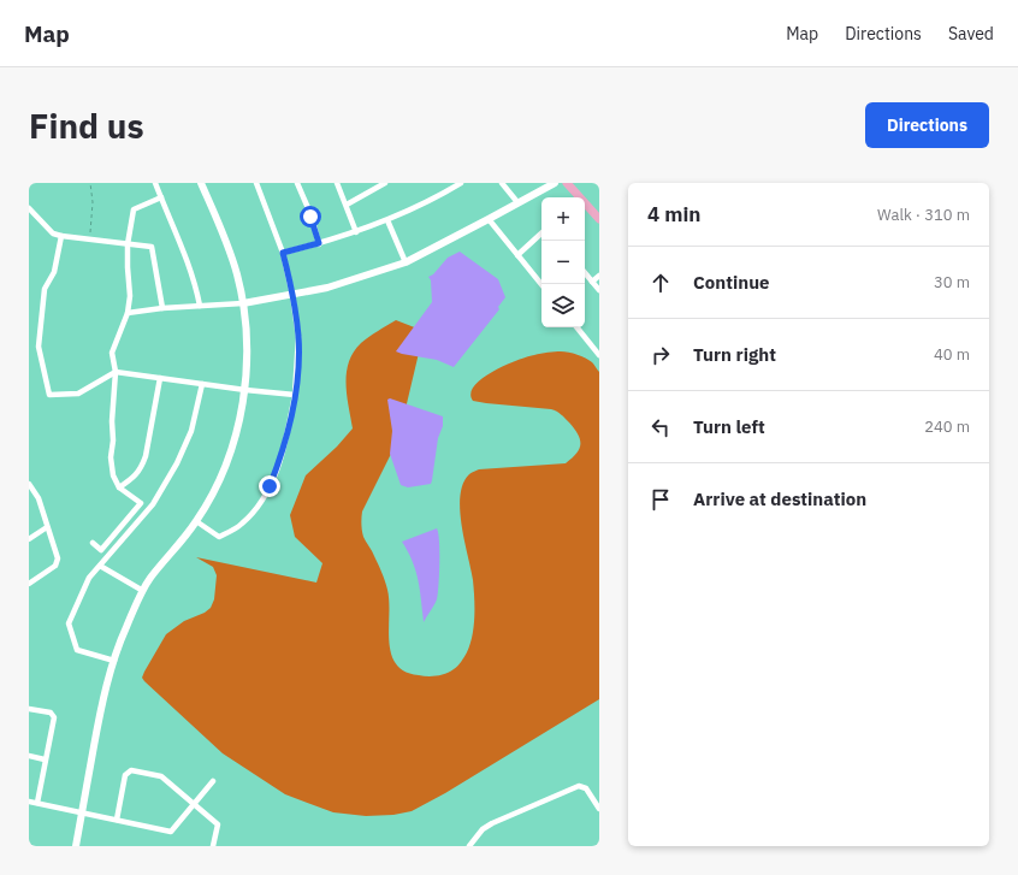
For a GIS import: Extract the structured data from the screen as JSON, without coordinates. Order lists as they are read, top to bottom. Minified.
{"page":{"header":"Map","nav":["Map","Directions","Saved"],"buttons":"Directions","title":"Find us","heading":["4 min","Walk · 310 m"],"map_buttons":["+","−"],"list":[["Continue","30 m"],["Turn right","40 m"],["Turn left","240 m"],"Arrive at destination"]}}
